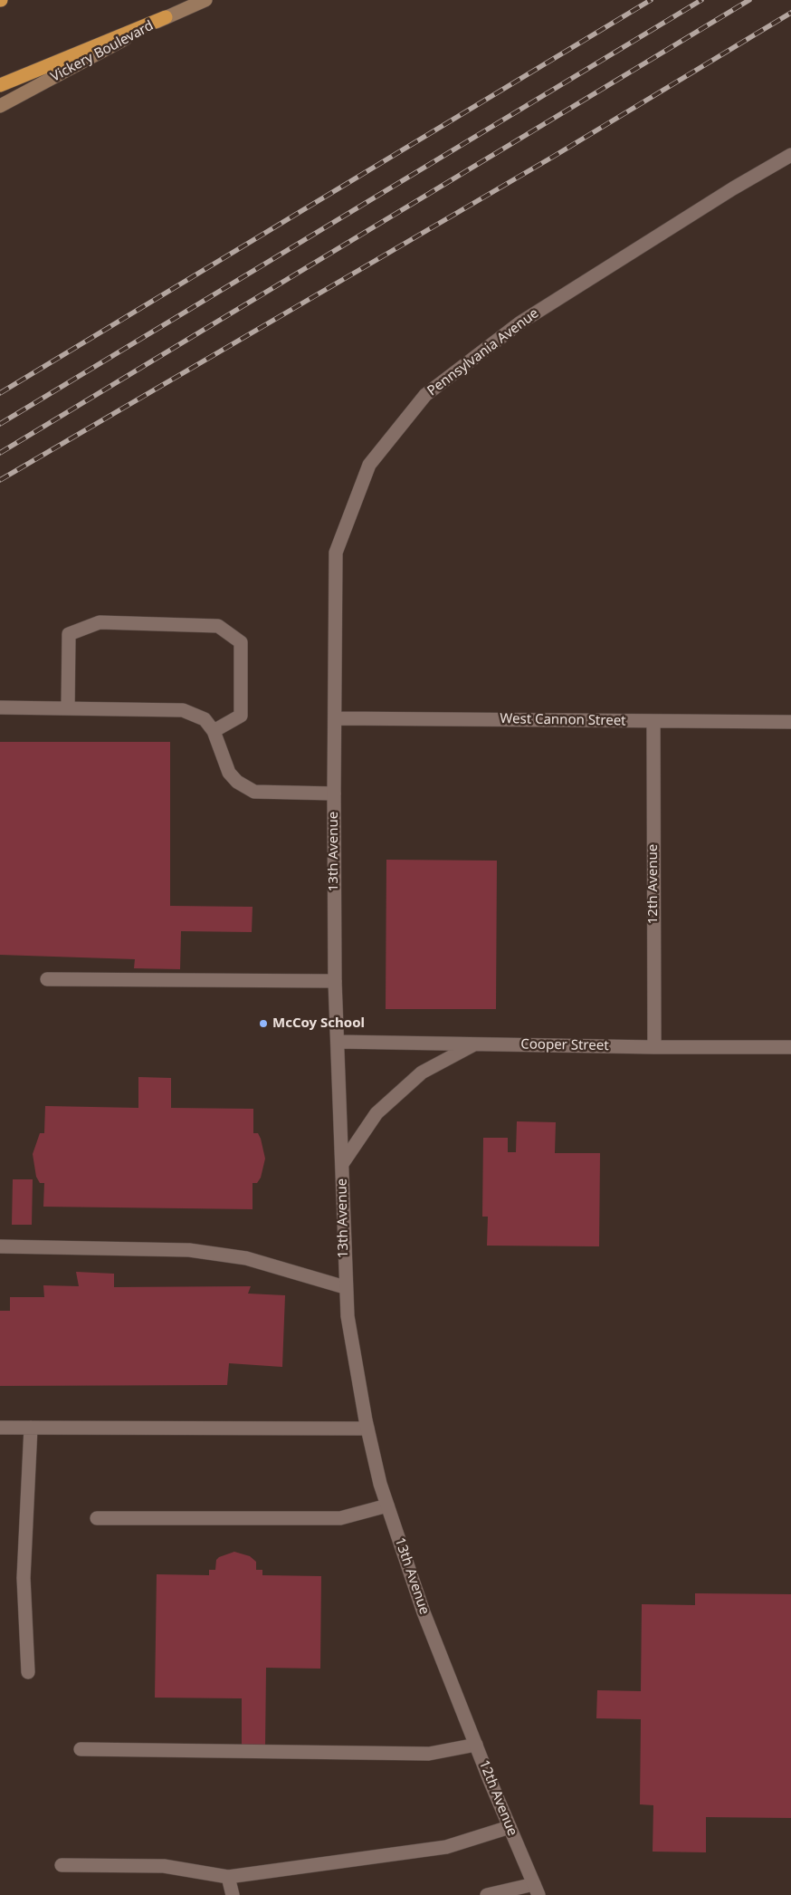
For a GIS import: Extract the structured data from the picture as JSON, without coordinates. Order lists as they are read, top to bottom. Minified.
{"streets":{"main road":["Vickery Boulevard"],"street":["Pennsylvania Avenue","West Cannon Street","13th Avenue","12th Avenue","Cooper Street"]},"crossings":[["Pennsylvania Avenue","West Cannon Street"],["Pennsylvania Avenue","13th Avenue"],["West Cannon Street","13th Avenue"],["West Cannon Street","12th Avenue"],["13th Avenue","12th Avenue"],["13th Avenue","Cooper Street"],["12th Avenue","Cooper Street"]],"places":["McCoy School"]}
